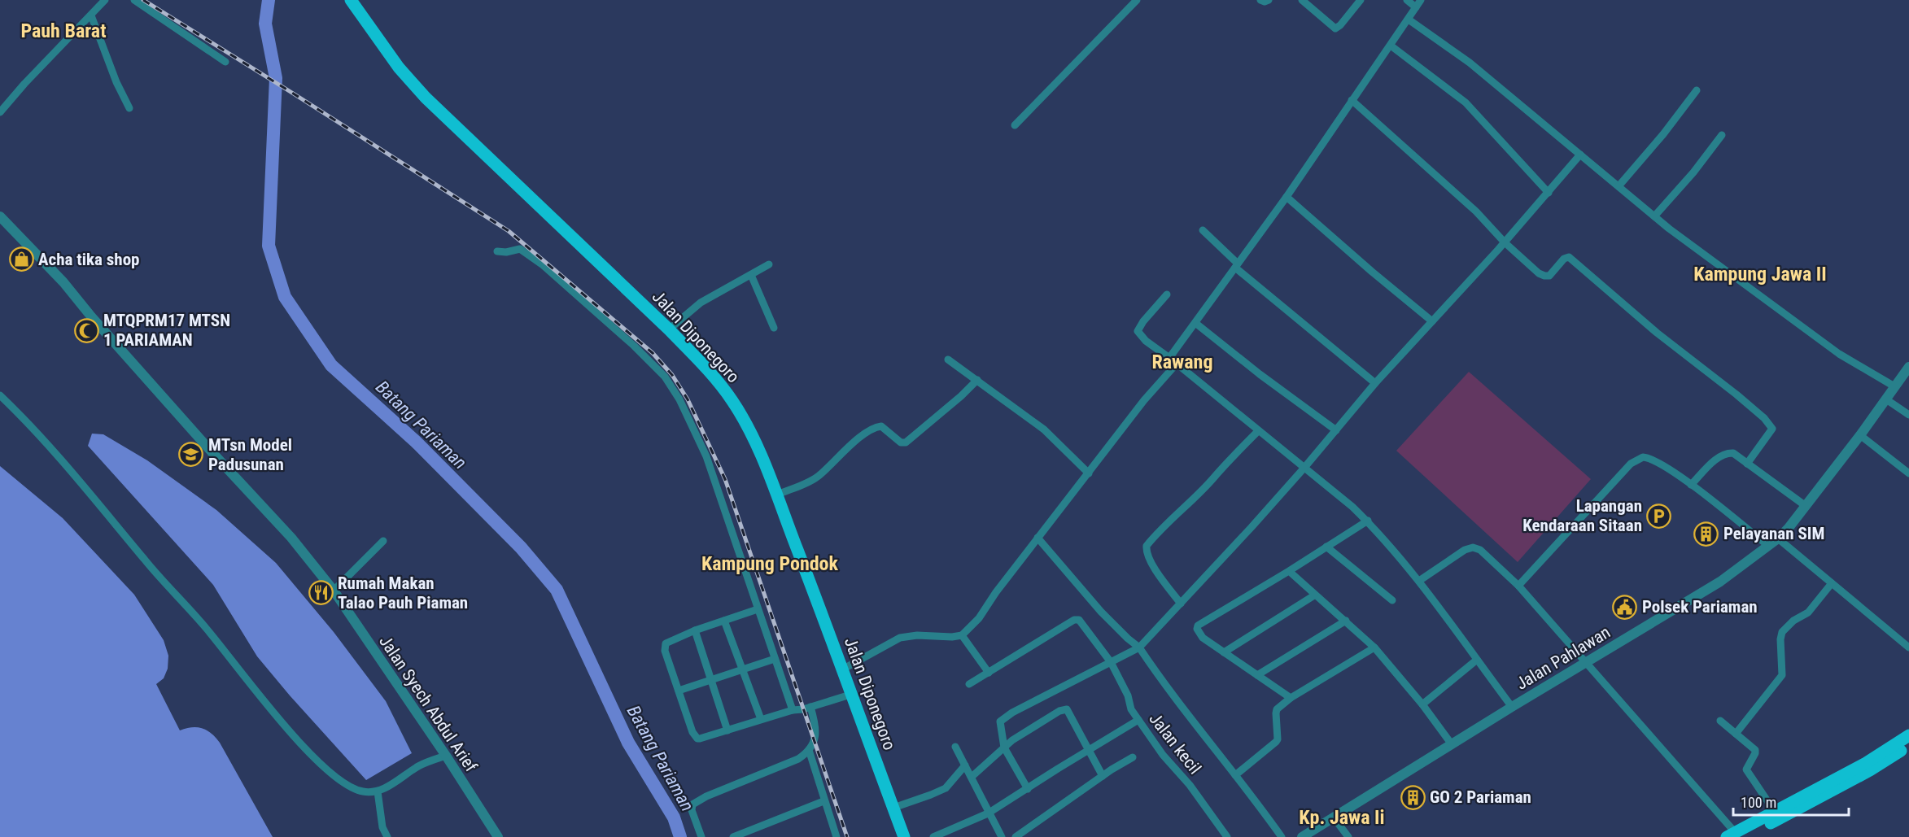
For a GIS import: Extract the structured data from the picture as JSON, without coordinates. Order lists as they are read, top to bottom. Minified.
{"streets":{"main road":["Jalan Diponegoro"],"street":["Jalan Pahlawan","Jalan Syech Abdul Arief","Jalan kecil"]},"districts":["Pauh Barat","Kampung Jawa II","Rawang","Kampung Pondok","Kp. Jawa Ii"],"water":["Batang Pariaman"],"places":{"shop":["Acha tika shop"],"mosque":["MTQPRM17 MTSN 1 PARIAMAN"],"school or university":["MTsn Model Padusunan"],"parking":["Lapangan Kendaraan Sitaan"],"building":["Pelayanan SIM","GO 2 Pariaman"],"restaurant":["Rumah Makan Talao Pauh Piaman"],"public building":["Polsek Pariaman"]},"scale_bar":"100 m"}
